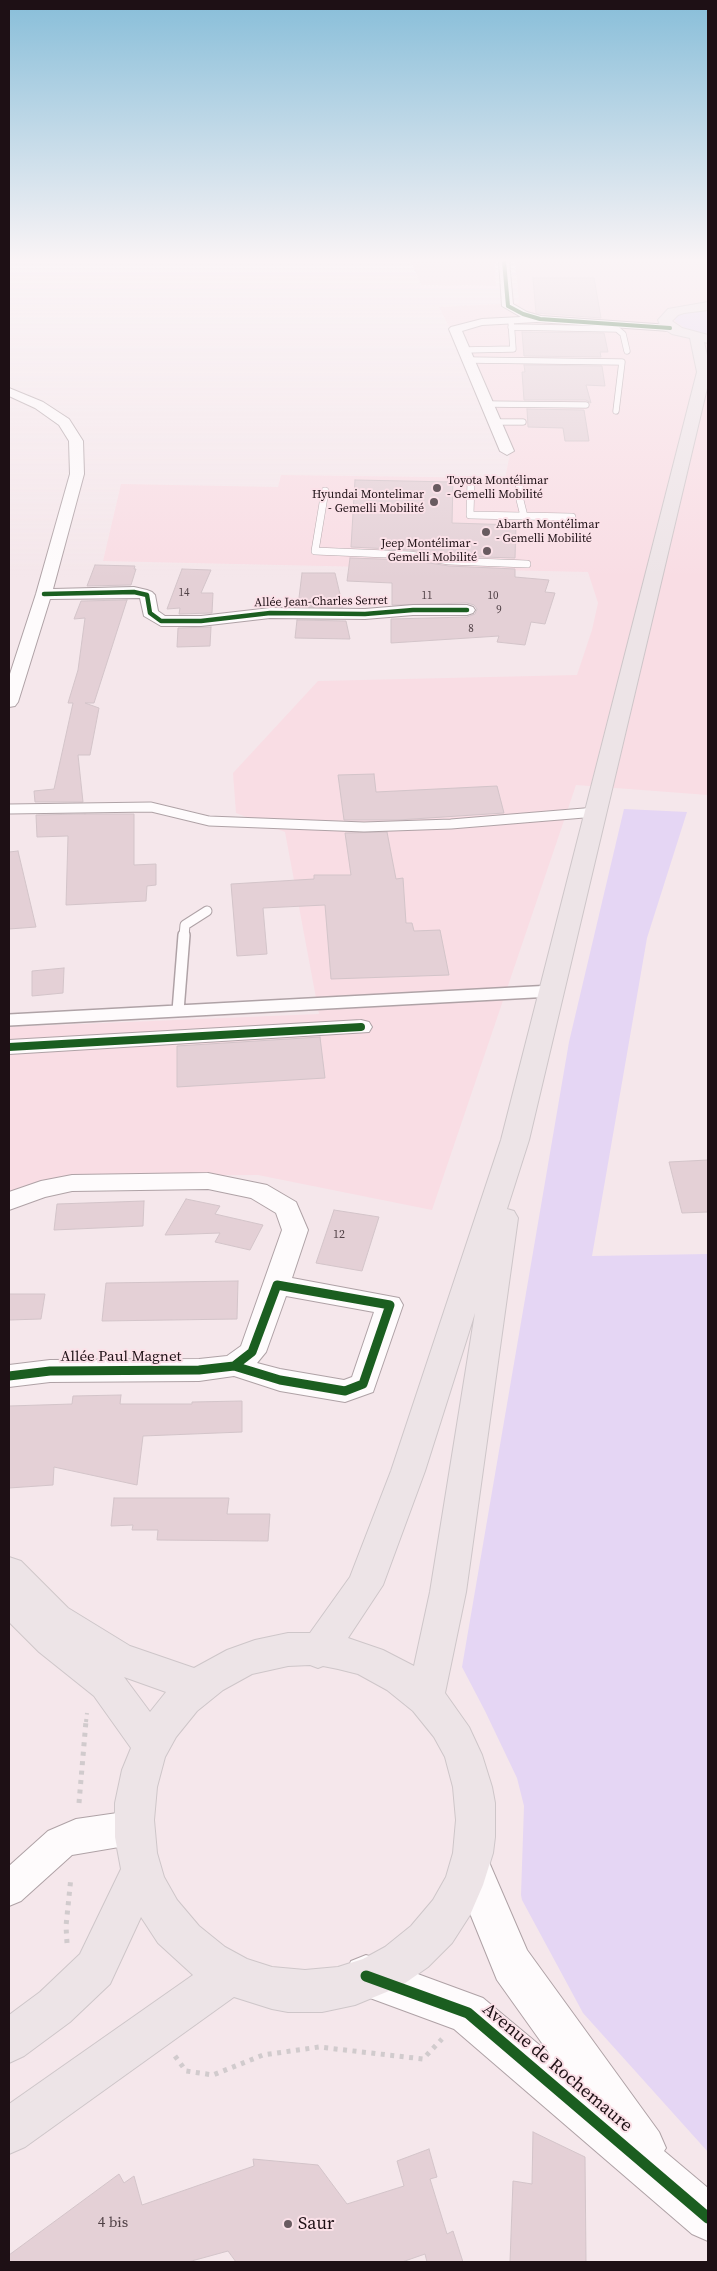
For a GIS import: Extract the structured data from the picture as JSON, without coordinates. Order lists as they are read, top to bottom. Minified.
{"streets":{"street":["Allée Jean-Charles Serret","Allée Paul Magnet","Avenue de Rochemaure"]},"places":["Toyota Montélimar - Gemelli Mobilité","Hyundai Montelimar - Gemelli Mobilité","Abarth Montélimar - Gemelli Mobilité","Jeep Montélimar - Gemelli Mobilité","Saur"],"house_numbers":["14","11","10","9","8","12","4 bis"]}
